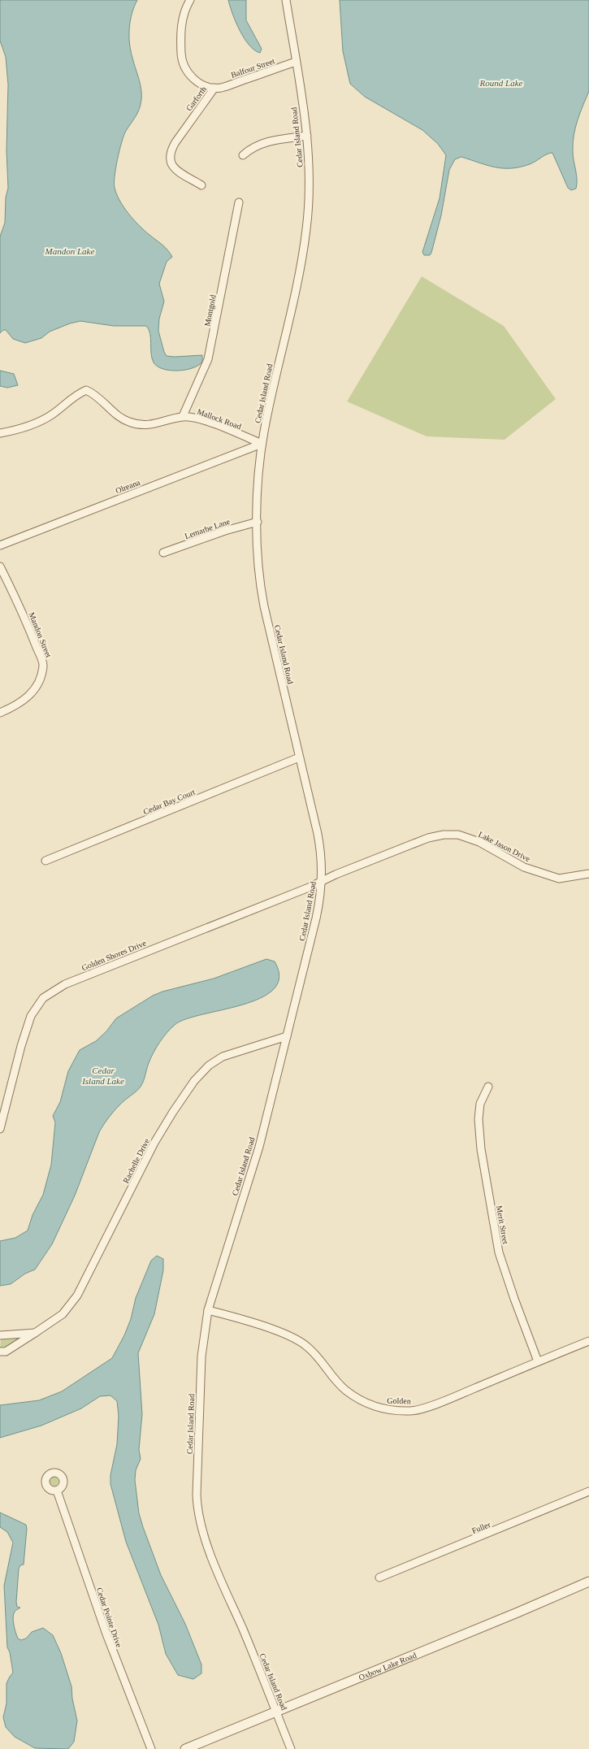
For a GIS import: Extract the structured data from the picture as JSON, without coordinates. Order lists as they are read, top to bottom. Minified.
{"streets":{"street":["Balfour Street","Garforth","Cedar Island Road","Montgold","Mallock Road","Olreana","Lemarbe Lane","Mandon Street","Cedar Bay Court","Lake Jason Drive","Golden Shores Drive","Rachelle Drive","Merit Street","Golden","Fuller","Cedar Pointe Drive","Oxbow Lake Road"]},"crossings":[["Balfour Street","Garforth"],["Balfour Street","Cedar Island Road"],["Cedar Island Road","Mallock Road"],["Cedar Island Road","Olreana"],["Cedar Island Road","Lemarbe Lane"],["Cedar Island Road","Cedar Bay Court"],["Cedar Island Road","Lake Jason Drive"],["Cedar Island Road","Golden Shores Drive"],["Cedar Island Road","Rachelle Drive"],["Cedar Island Road","Golden"],["Cedar Island Road","Oxbow Lake Road"],["Montgold","Mallock Road"],["Mallock Road","Olreana"],["Lake Jason Drive","Golden Shores Drive"],["Merit Street","Golden"]],"water":["Round Lake","Mandon Lake","Cedar Island Lake"]}
